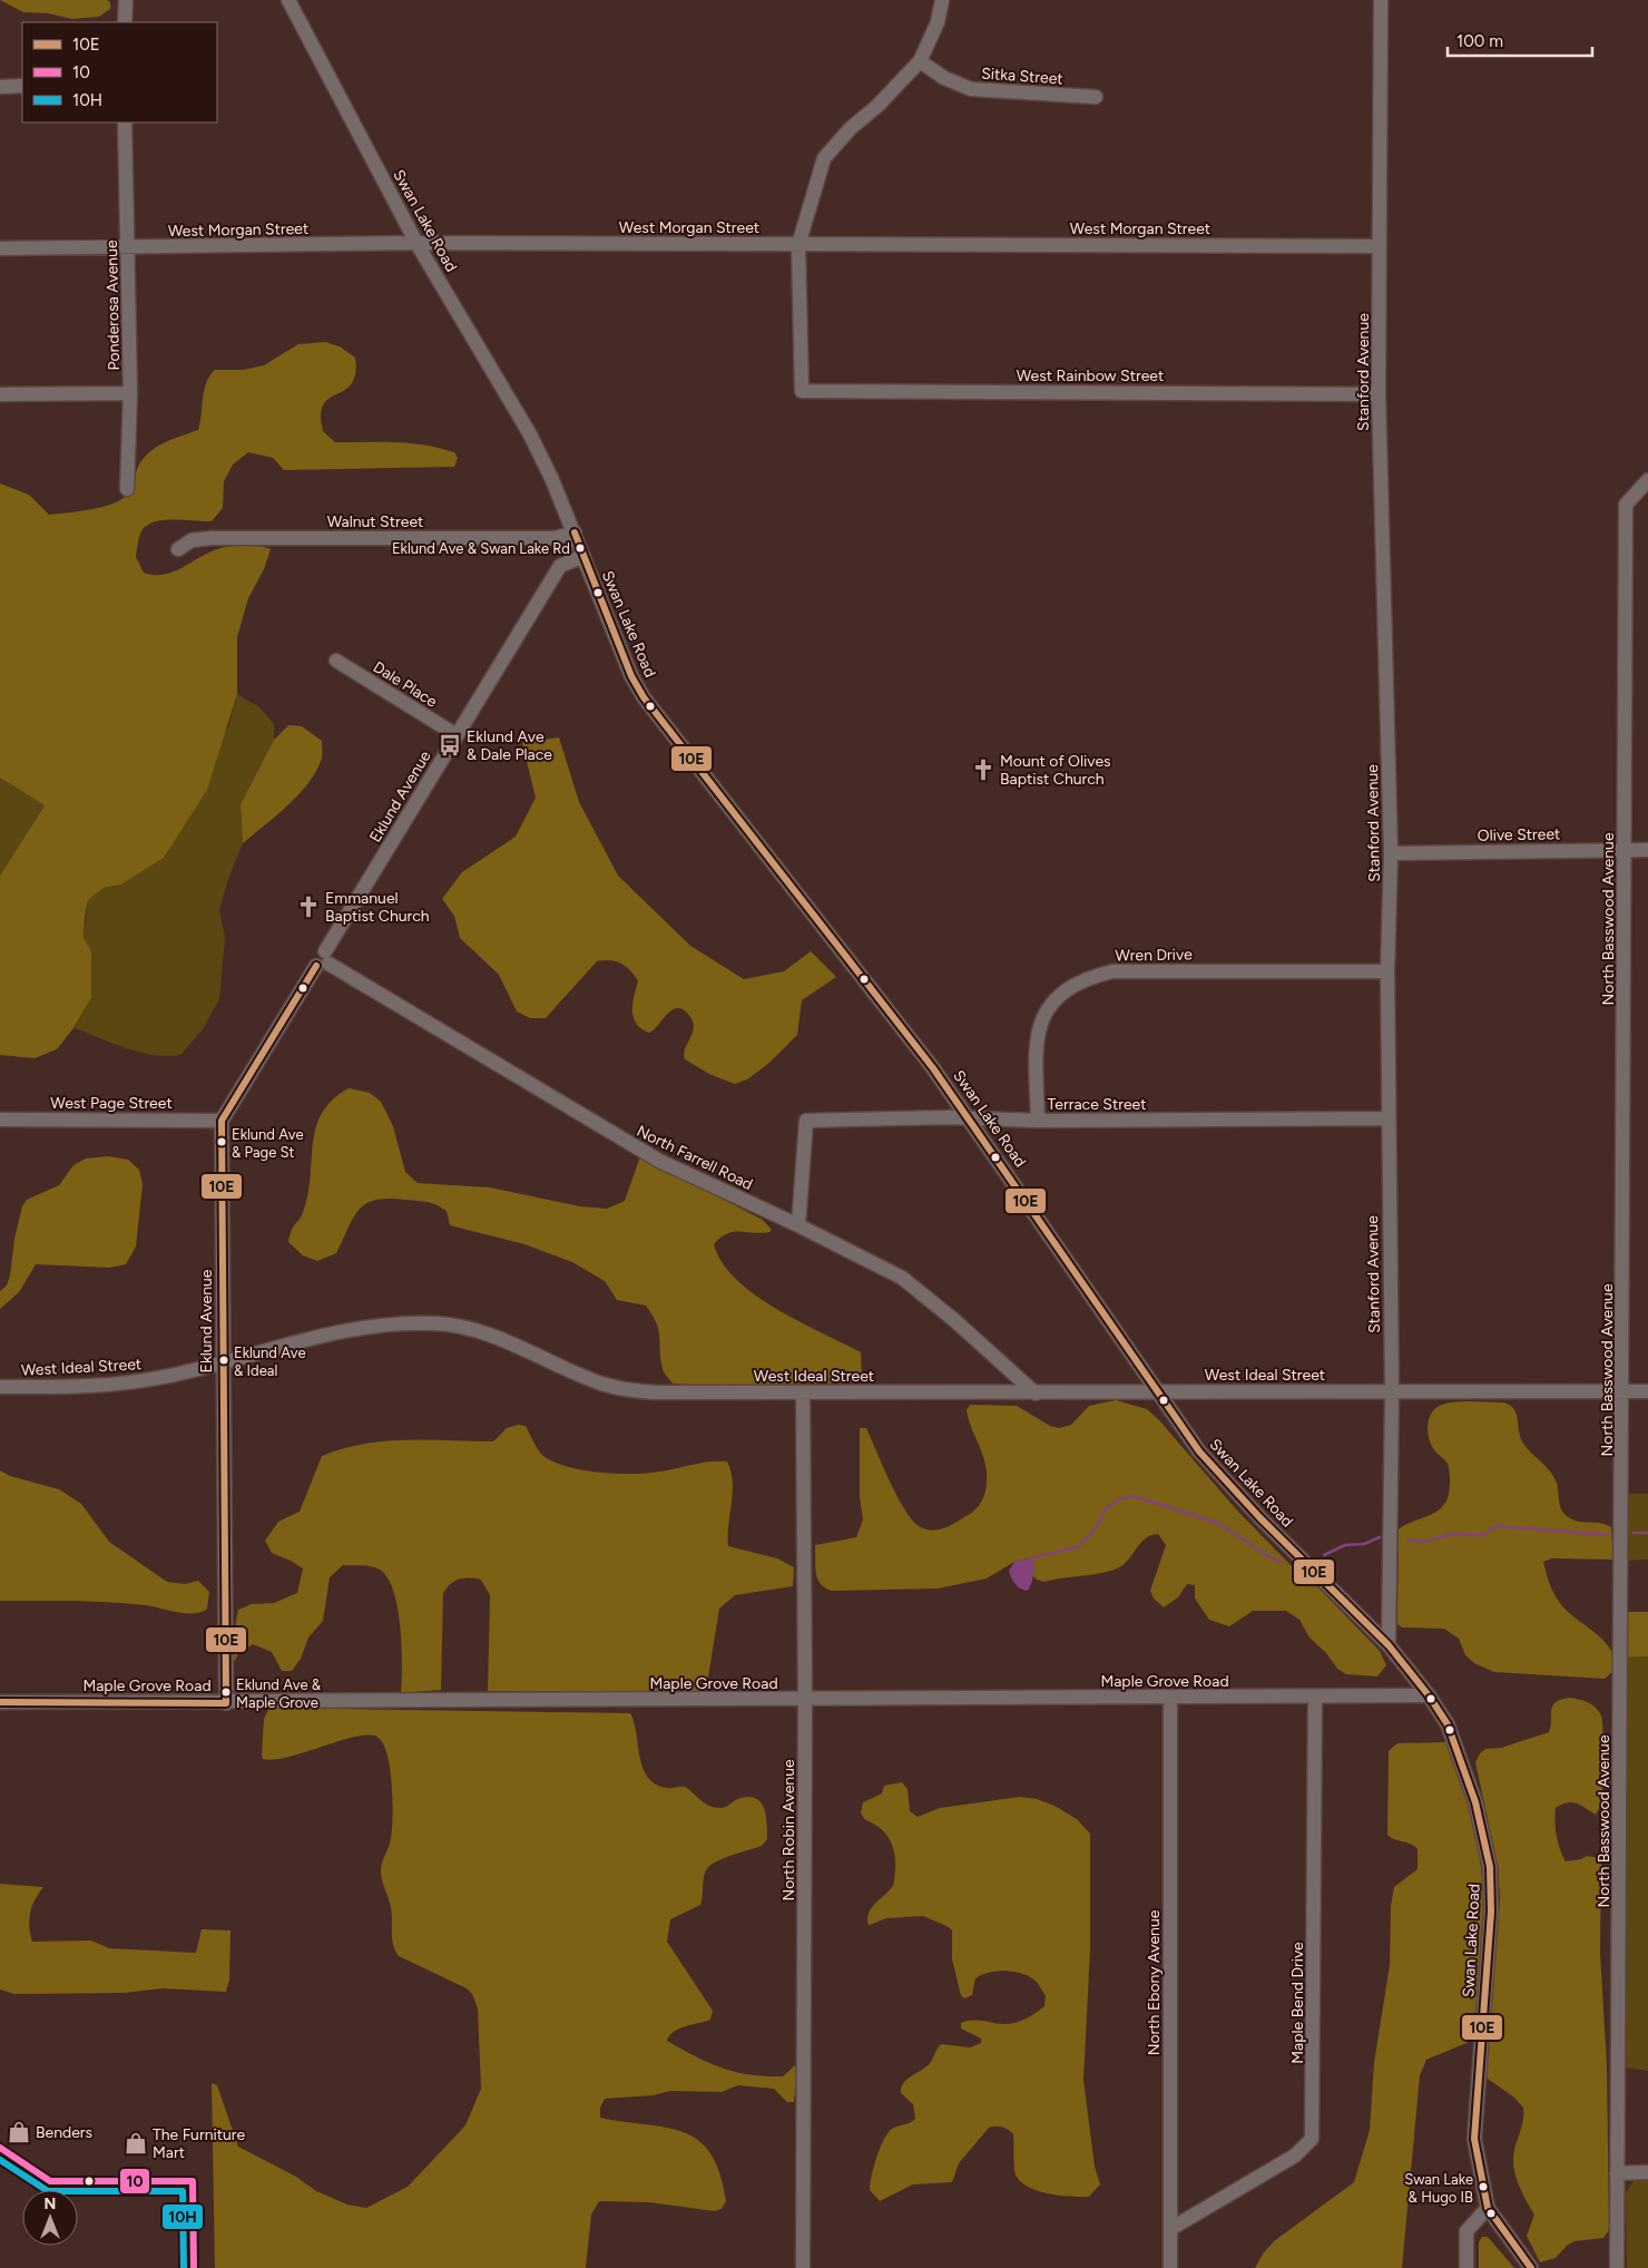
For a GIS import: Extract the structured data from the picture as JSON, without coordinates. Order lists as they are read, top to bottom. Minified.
{"streets":{"street":["Sitka Street","Swan Lake Road","West Morgan Street","Ponderosa Avenue","Stanford Avenue","West Rainbow Street","Walnut Street","Dale Place","Eklund Avenue","Olive Street","North Basswood Avenue","Wren Drive","West Page Street","Terrace Street","North Farrell Road","West Ideal Street","Maple Grove Road","North Robin Avenue","North Ebony Avenue","Maple Bend Drive"]},"crossings":[["Swan Lake Road","West Morgan Street"],["Swan Lake Road","Stanford Avenue"],["Swan Lake Road","Walnut Street"],["Swan Lake Road","Eklund Avenue"],["Swan Lake Road","Terrace Street"],["Swan Lake Road","West Ideal Street"],["Swan Lake Road","Maple Grove Road"],["West Morgan Street","Ponderosa Avenue"],["West Morgan Street","Stanford Avenue"],["West Morgan Street","West Rainbow Street"],["Stanford Avenue","West Rainbow Street"],["Stanford Avenue","Olive Street"],["Stanford Avenue","Wren Drive"],["Stanford Avenue","Terrace Street"],["Stanford Avenue","West Ideal Street"],["Dale Place","Eklund Avenue"],["Eklund Avenue","West Page Street"],["Eklund Avenue","North Farrell Road"],["Eklund Avenue","West Ideal Street"],["Eklund Avenue","Maple Grove Road"],["Olive Street","North Basswood Avenue"],["North Basswood Avenue","West Ideal Street"],["Wren Drive","Terrace Street"],["Terrace Street","North Farrell Road"],["North Farrell Road","West Ideal Street"],["West Ideal Street","North Robin Avenue"],["Maple Grove Road","North Robin Avenue"],["Maple Grove Road","North Ebony Avenue"],["Maple Grove Road","Maple Bend Drive"],["North Ebony Avenue","Maple Bend Drive"]],"places":{"other":["Eklund Ave & Swan Lake Rd","Eklund Ave & Page St","Eklund Ave & Ideal","Eklund Ave & Maple Grove","Swan Lake & Hugo IB"],"bus stop":["Eklund Ave & Dale Place"],"church":["Mount of Olives Baptist Church","Emmanuel Baptist Church"],"shop":["Benders","The Furniture Mart"]},"lines":["transit line 10E","transit line 10","transit line 10H"],"legend":["10E","10","10H"],"scale_bar":"100 m","north":"top"}
